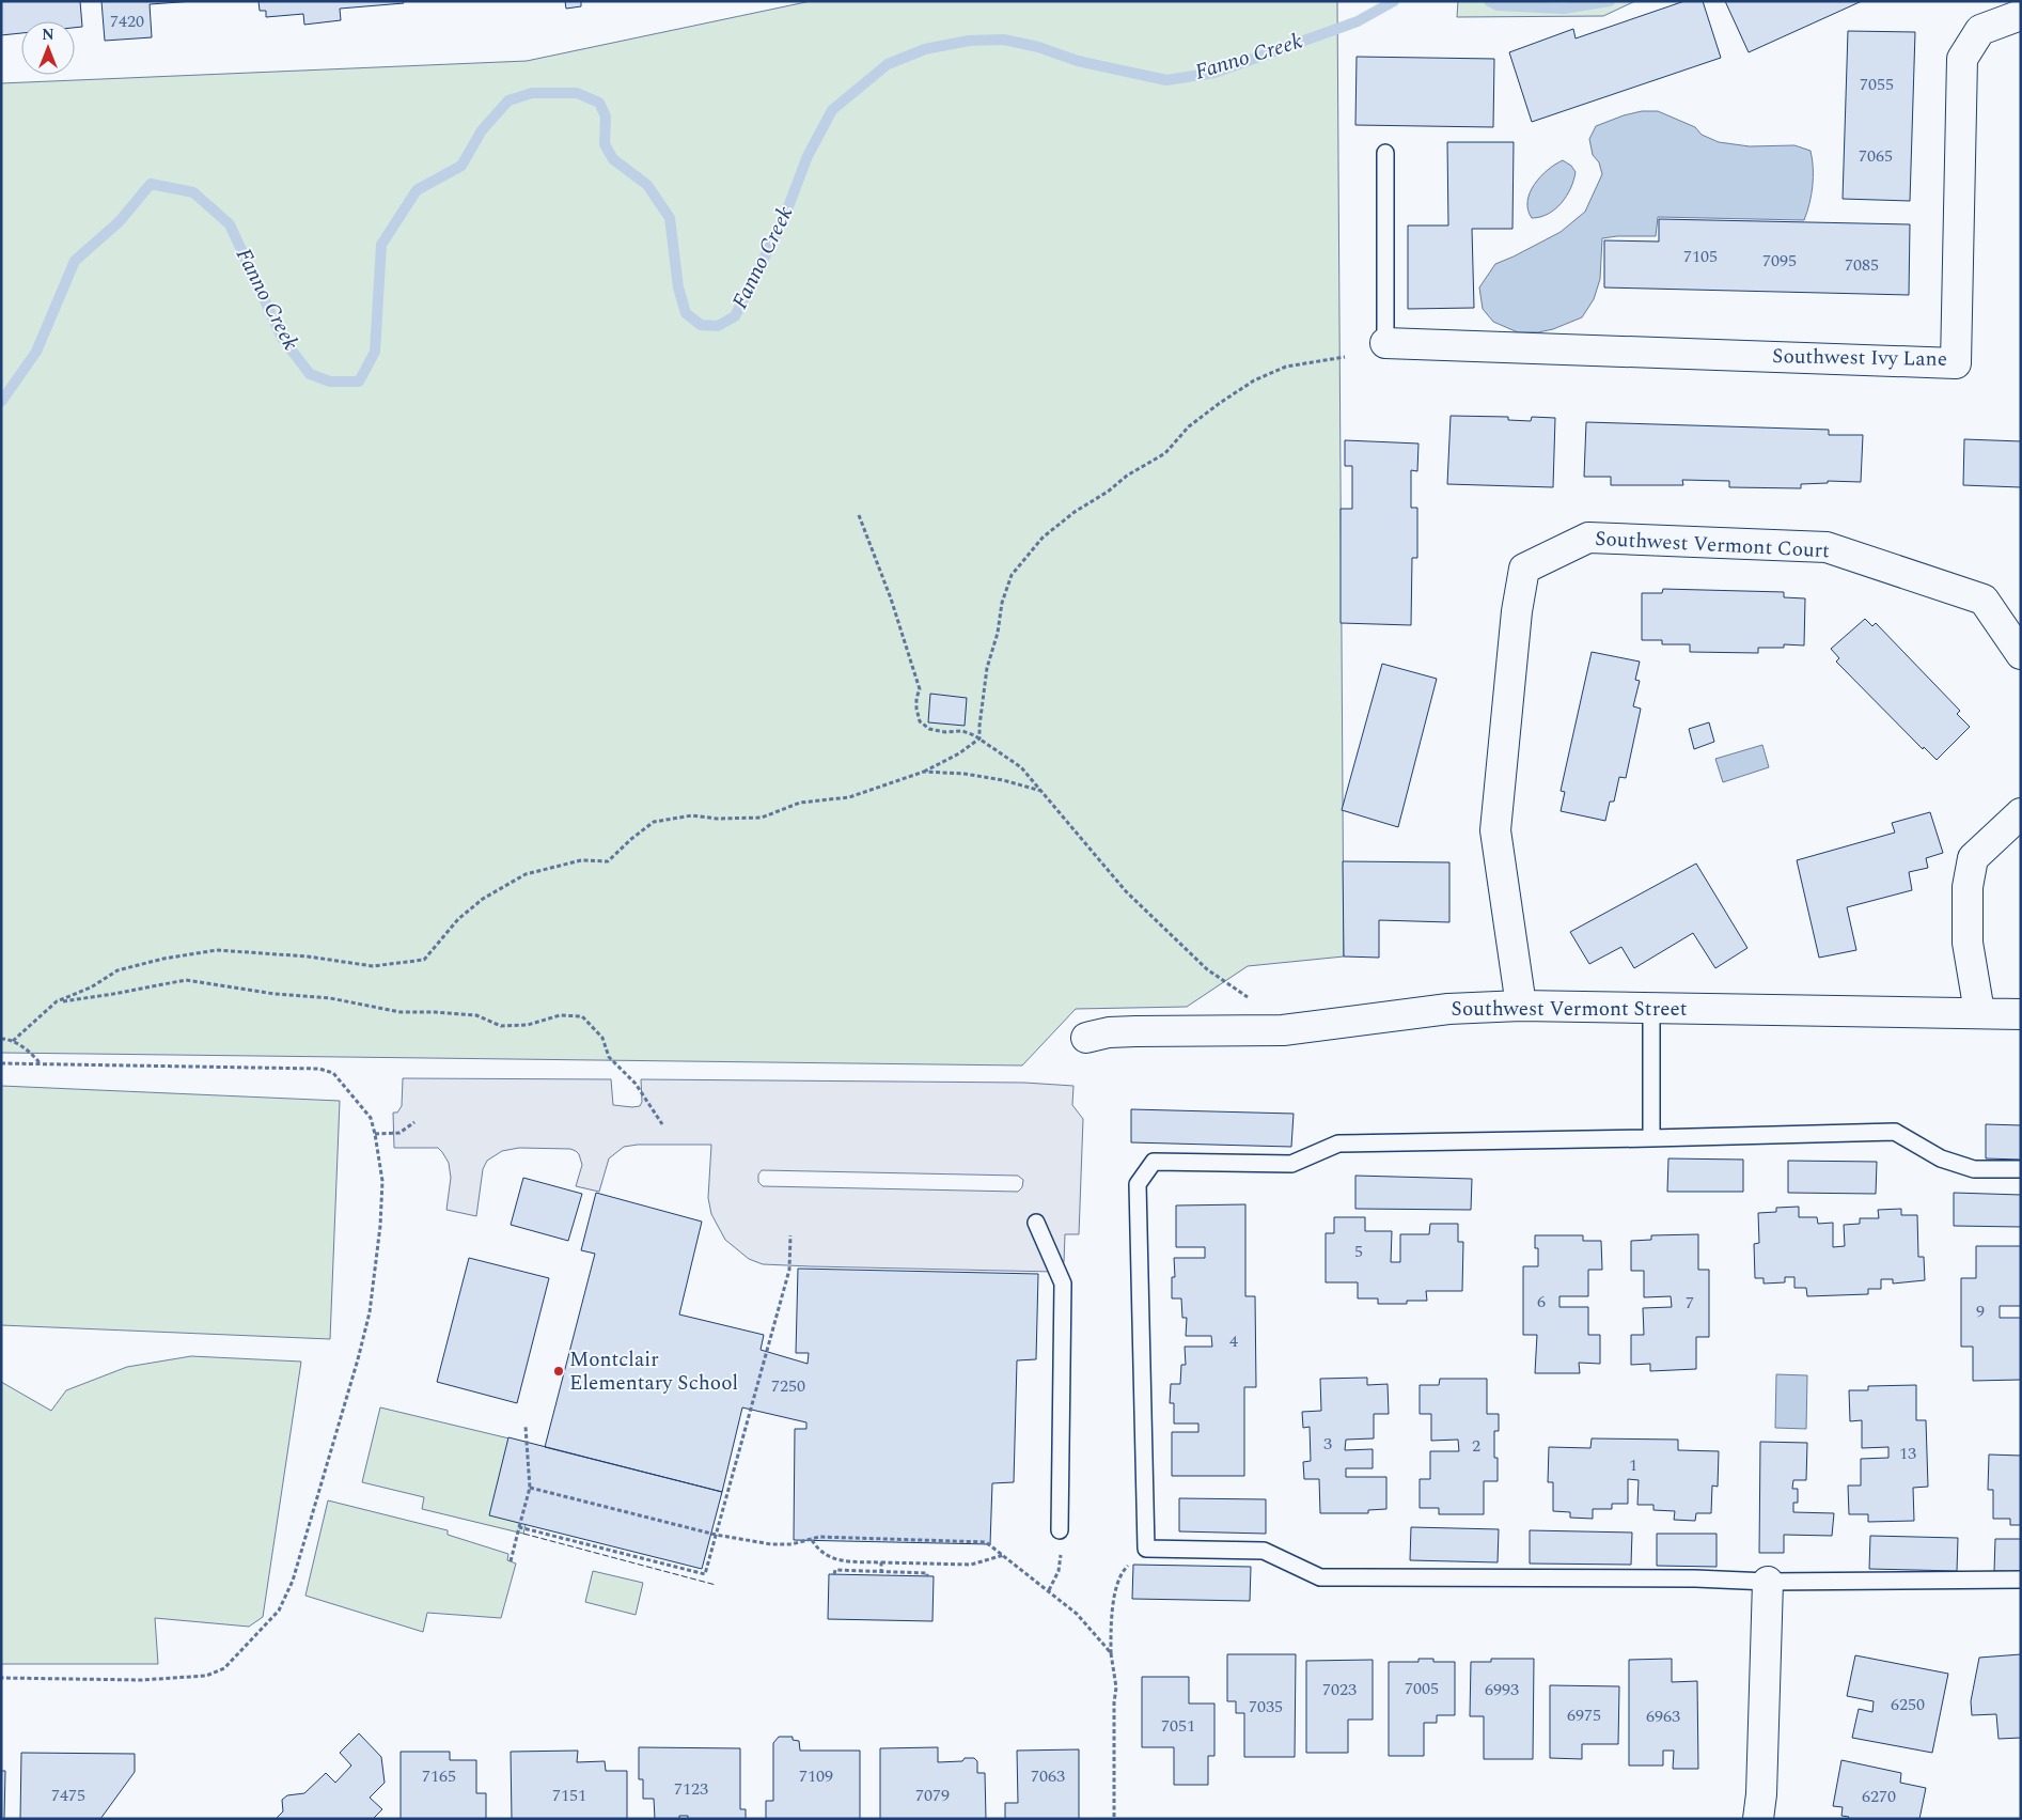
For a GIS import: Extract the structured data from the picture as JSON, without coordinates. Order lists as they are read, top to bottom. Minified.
{"streets":{"street":["Southwest Ivy Lane","Southwest Vermont Court","Southwest Vermont Street"]},"crossings":[["Southwest Vermont Court","Southwest Vermont Street"]],"water":["Fanno Creek"],"places":["Montclair Elementary School"],"house_numbers":["7420","7055","7065","7105","7095","7085","5","6","7","9","4","7250","3","2","13","1","7005","7023","6993","6250","7035","6975","6963","7051","7165","7109","7063","7123","7475","7151","7079","6270"],"north":"top"}
